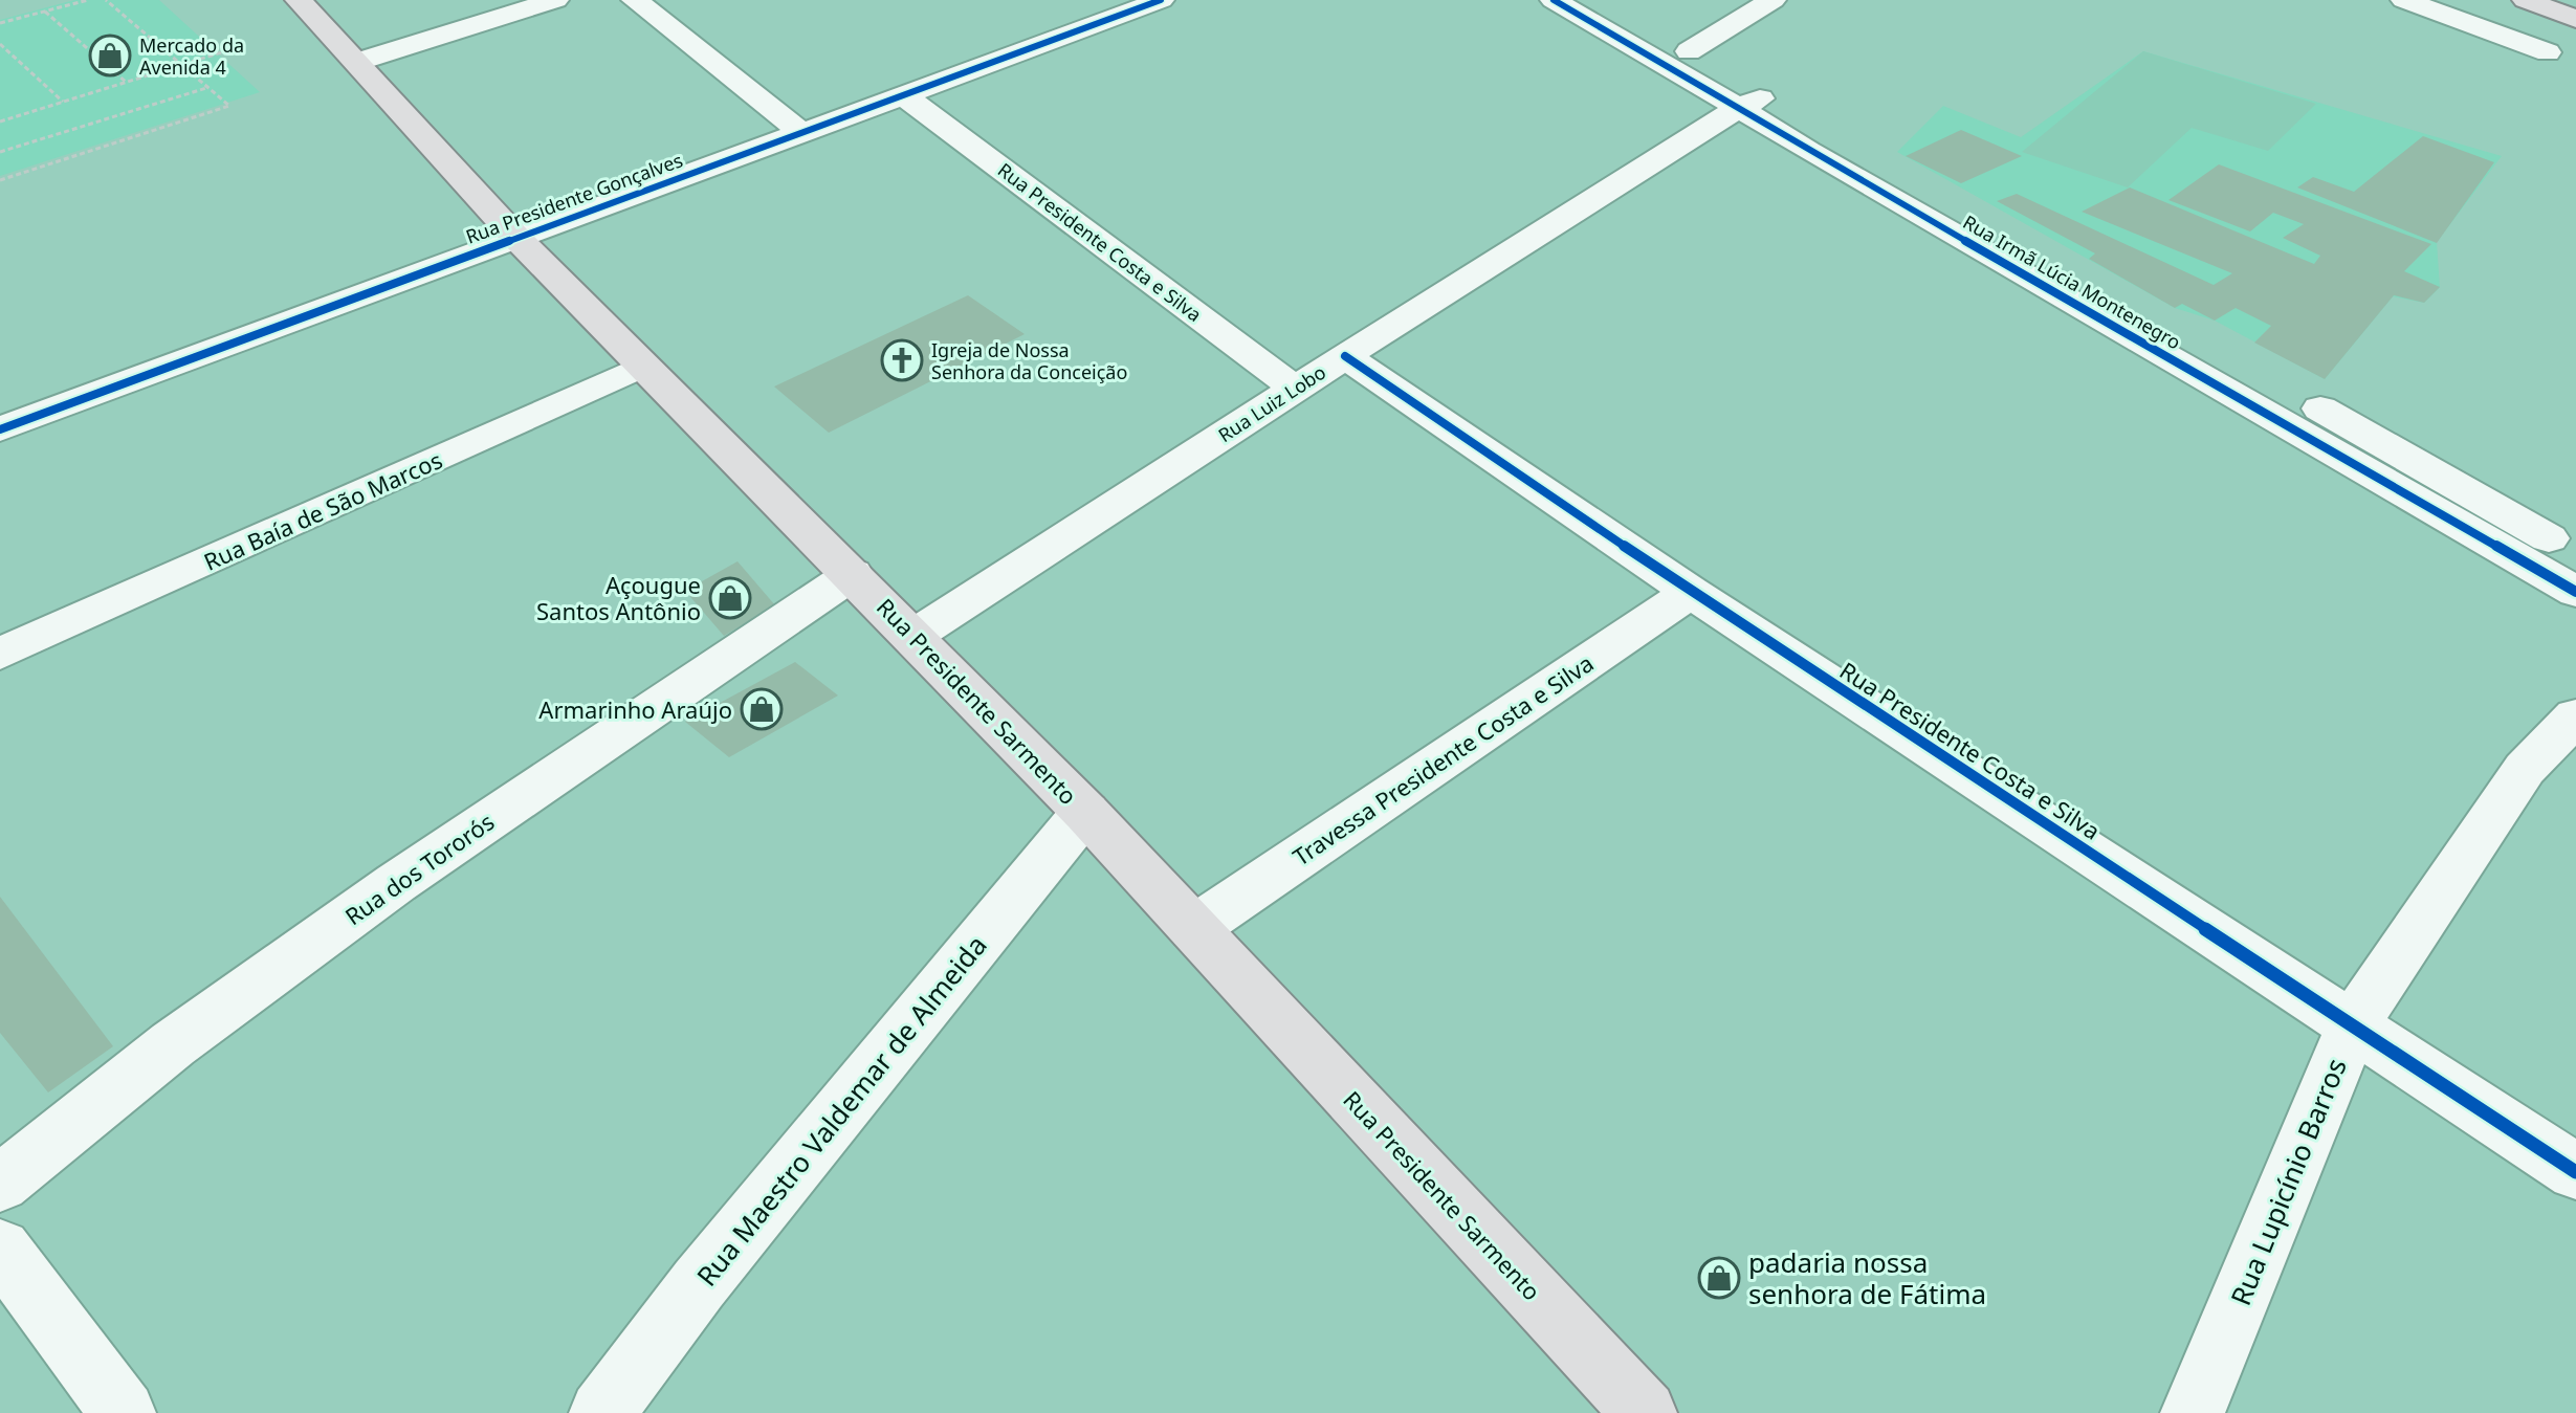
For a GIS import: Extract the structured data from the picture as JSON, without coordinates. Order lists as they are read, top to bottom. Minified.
{"streets":{"main road":["Rua Presidente Sarmento"],"street":["Rua Presidente Gonçalves","Rua Presidente Costa e Silva","Rua Irmã Lúcia Montenegro","Rua Luiz Lobo","Rua Baía de São Marcos","Travessa Presidente Costa e Silva","Rua dos Tororós","Rua Maestro Valdemar de Almeida","Rua Lupicínio Barros"]},"crossings":[["Rua Presidente Gonçalves","Rua Presidente Costa e Silva"],["Rua Presidente Gonçalves","Rua Presidente Sarmento"],["Rua Presidente Costa e Silva","Rua Luiz Lobo"],["Rua Presidente Costa e Silva","Travessa Presidente Costa e Silva"],["Rua Presidente Costa e Silva","Rua Lupicínio Barros"],["Rua Irmã Lúcia Montenegro","Rua Luiz Lobo"],["Rua Luiz Lobo","Rua Presidente Sarmento"],["Rua Baía de São Marcos","Rua Presidente Sarmento"],["Rua Presidente Sarmento","Travessa Presidente Costa e Silva"],["Rua Presidente Sarmento","Rua dos Tororós"],["Rua Presidente Sarmento","Rua Maestro Valdemar de Almeida"]],"places":{"shop":["Mercado da Avenida 4","Açougue Santos Antônio","Armarinho Araújo","padaria nossa senhora de Fátima"],"church":["Igreja de Nossa Senhora da Conceição"]}}
